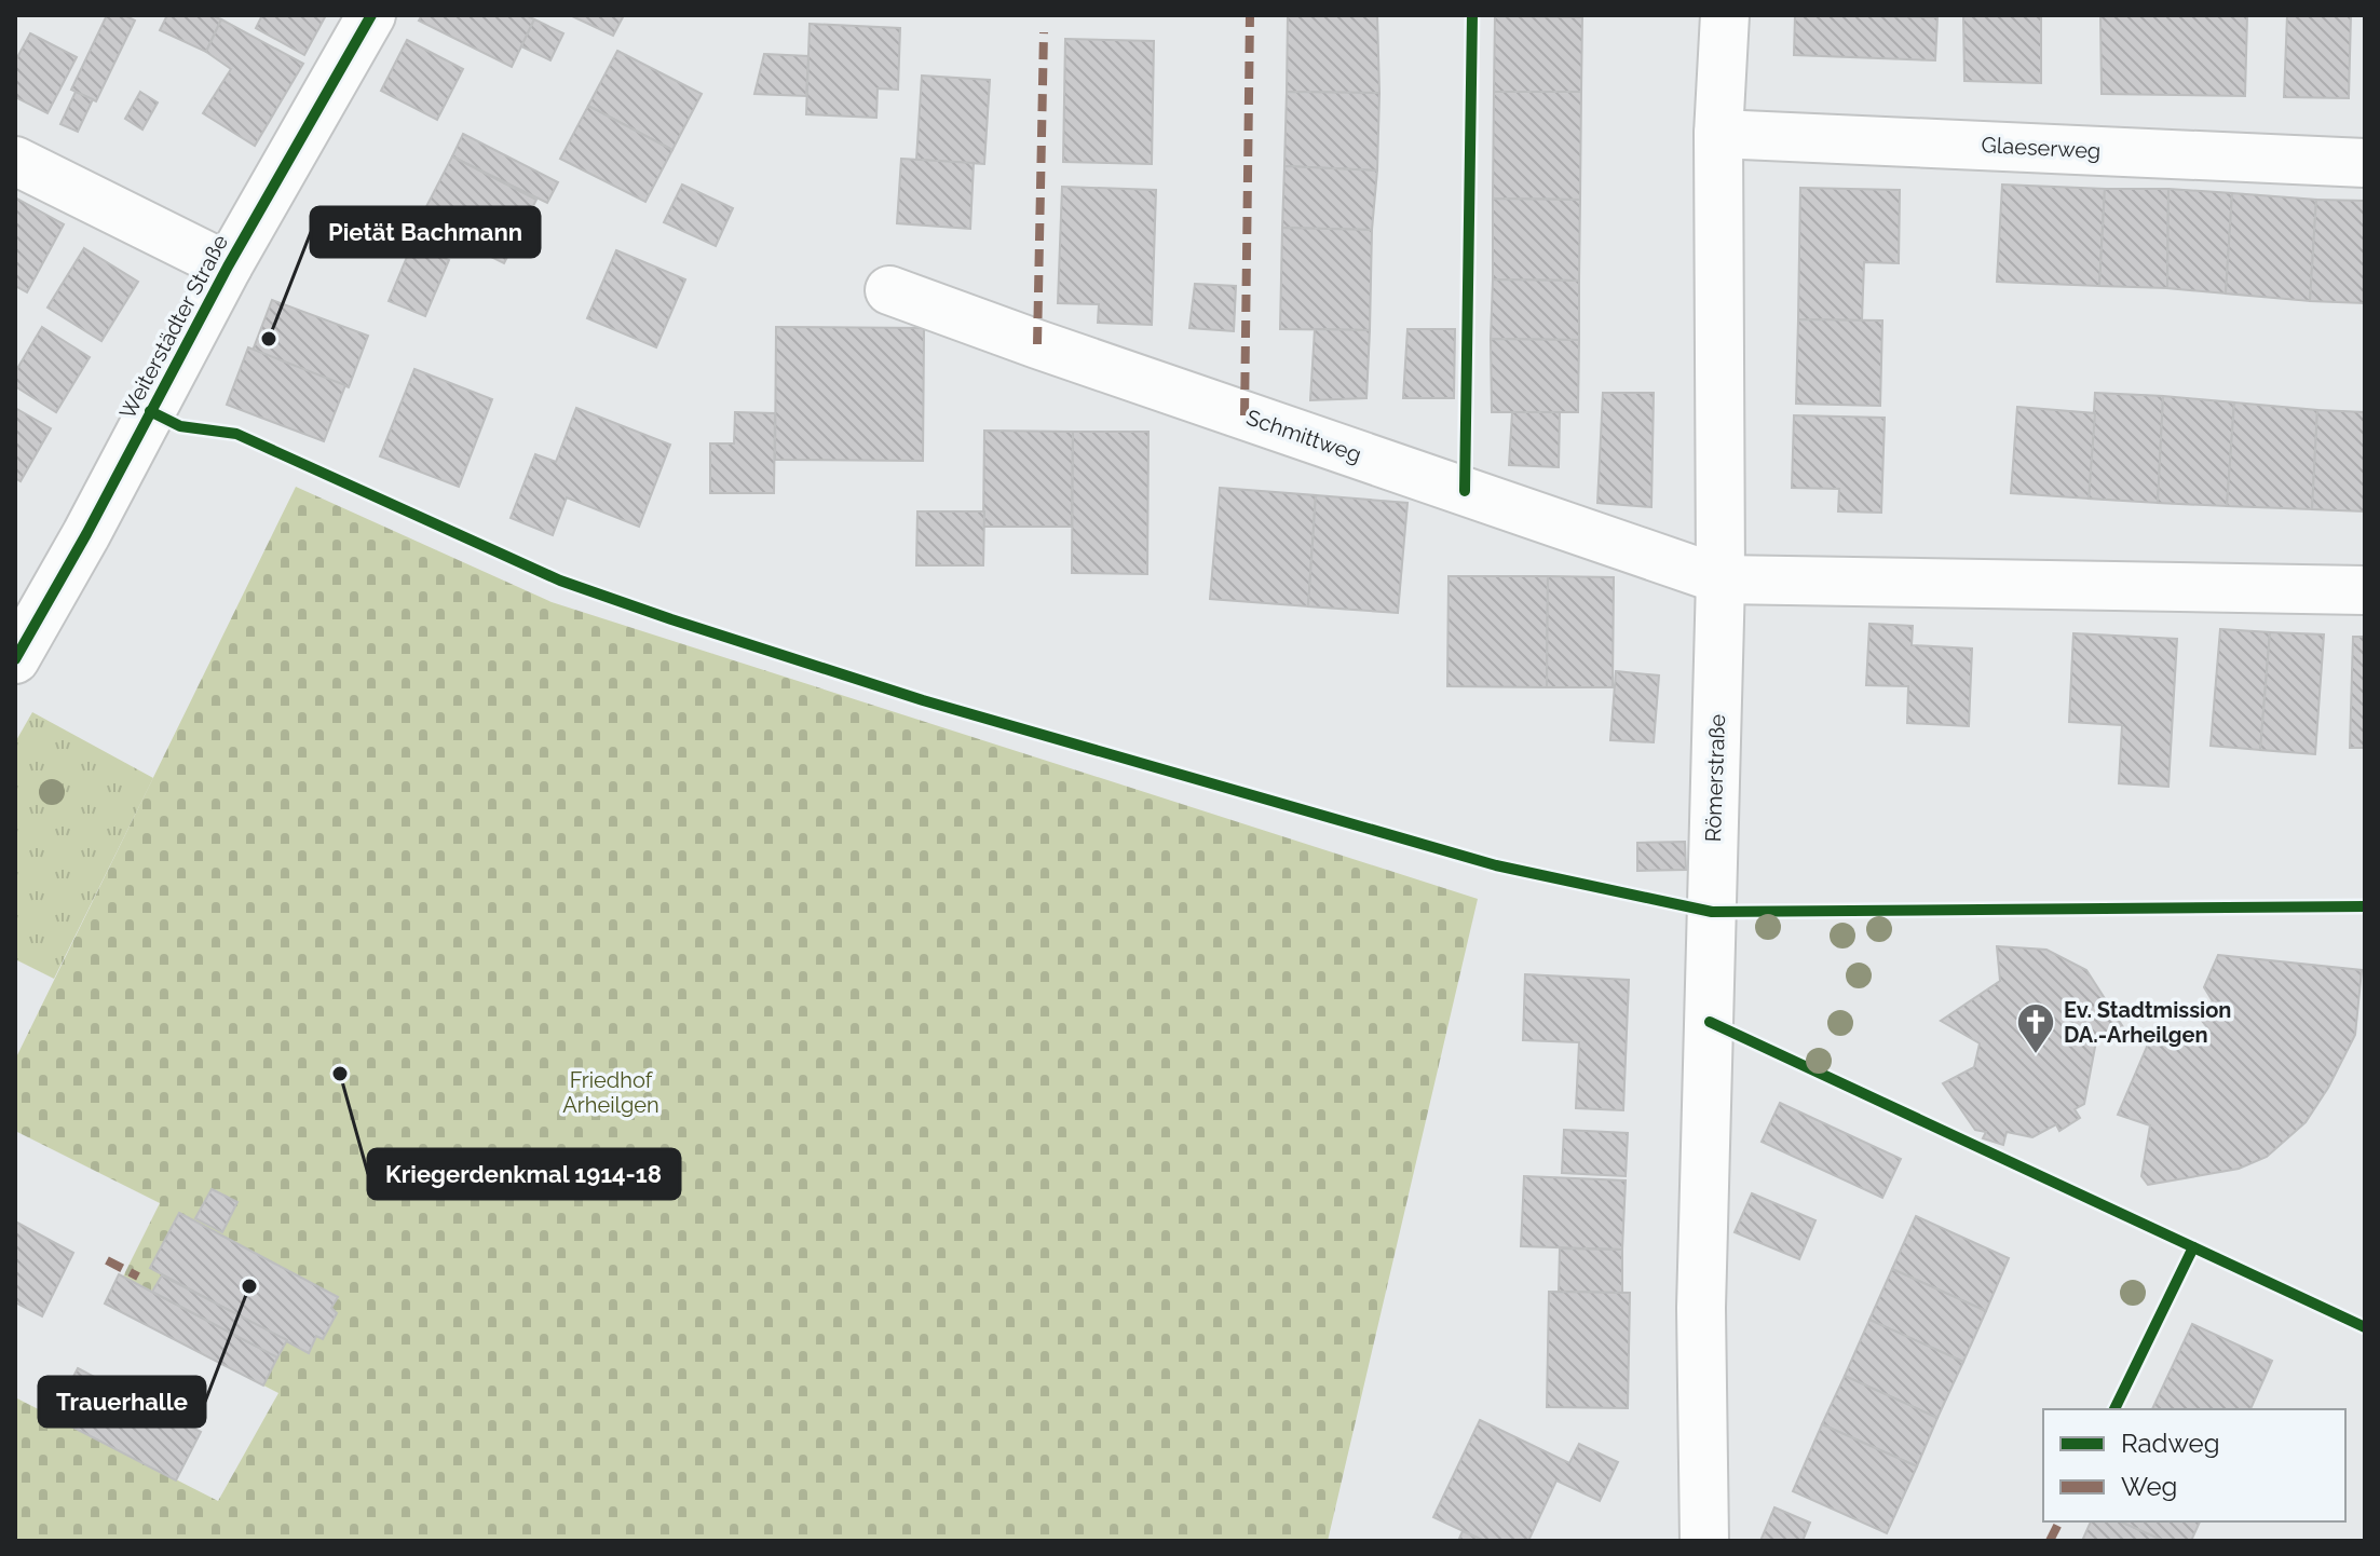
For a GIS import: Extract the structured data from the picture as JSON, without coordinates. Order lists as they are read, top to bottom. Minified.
{"streets":{"street":["Glaeserweg","Weiterstädter Straße","Schmittweg","Römerstraße"]},"crossings":[["Glaeserweg","Römerstraße"],["Schmittweg","Römerstraße"]],"parks":["Friedhof Arheilgen"],"places":{"other":["Pietät Bachmann","Kriegerdenkmal 1914-18","Trauerhalle"],"church":["Ev. Stadtmission DA.-Arheilgen"]},"legend":["Radweg","Weg"]}
